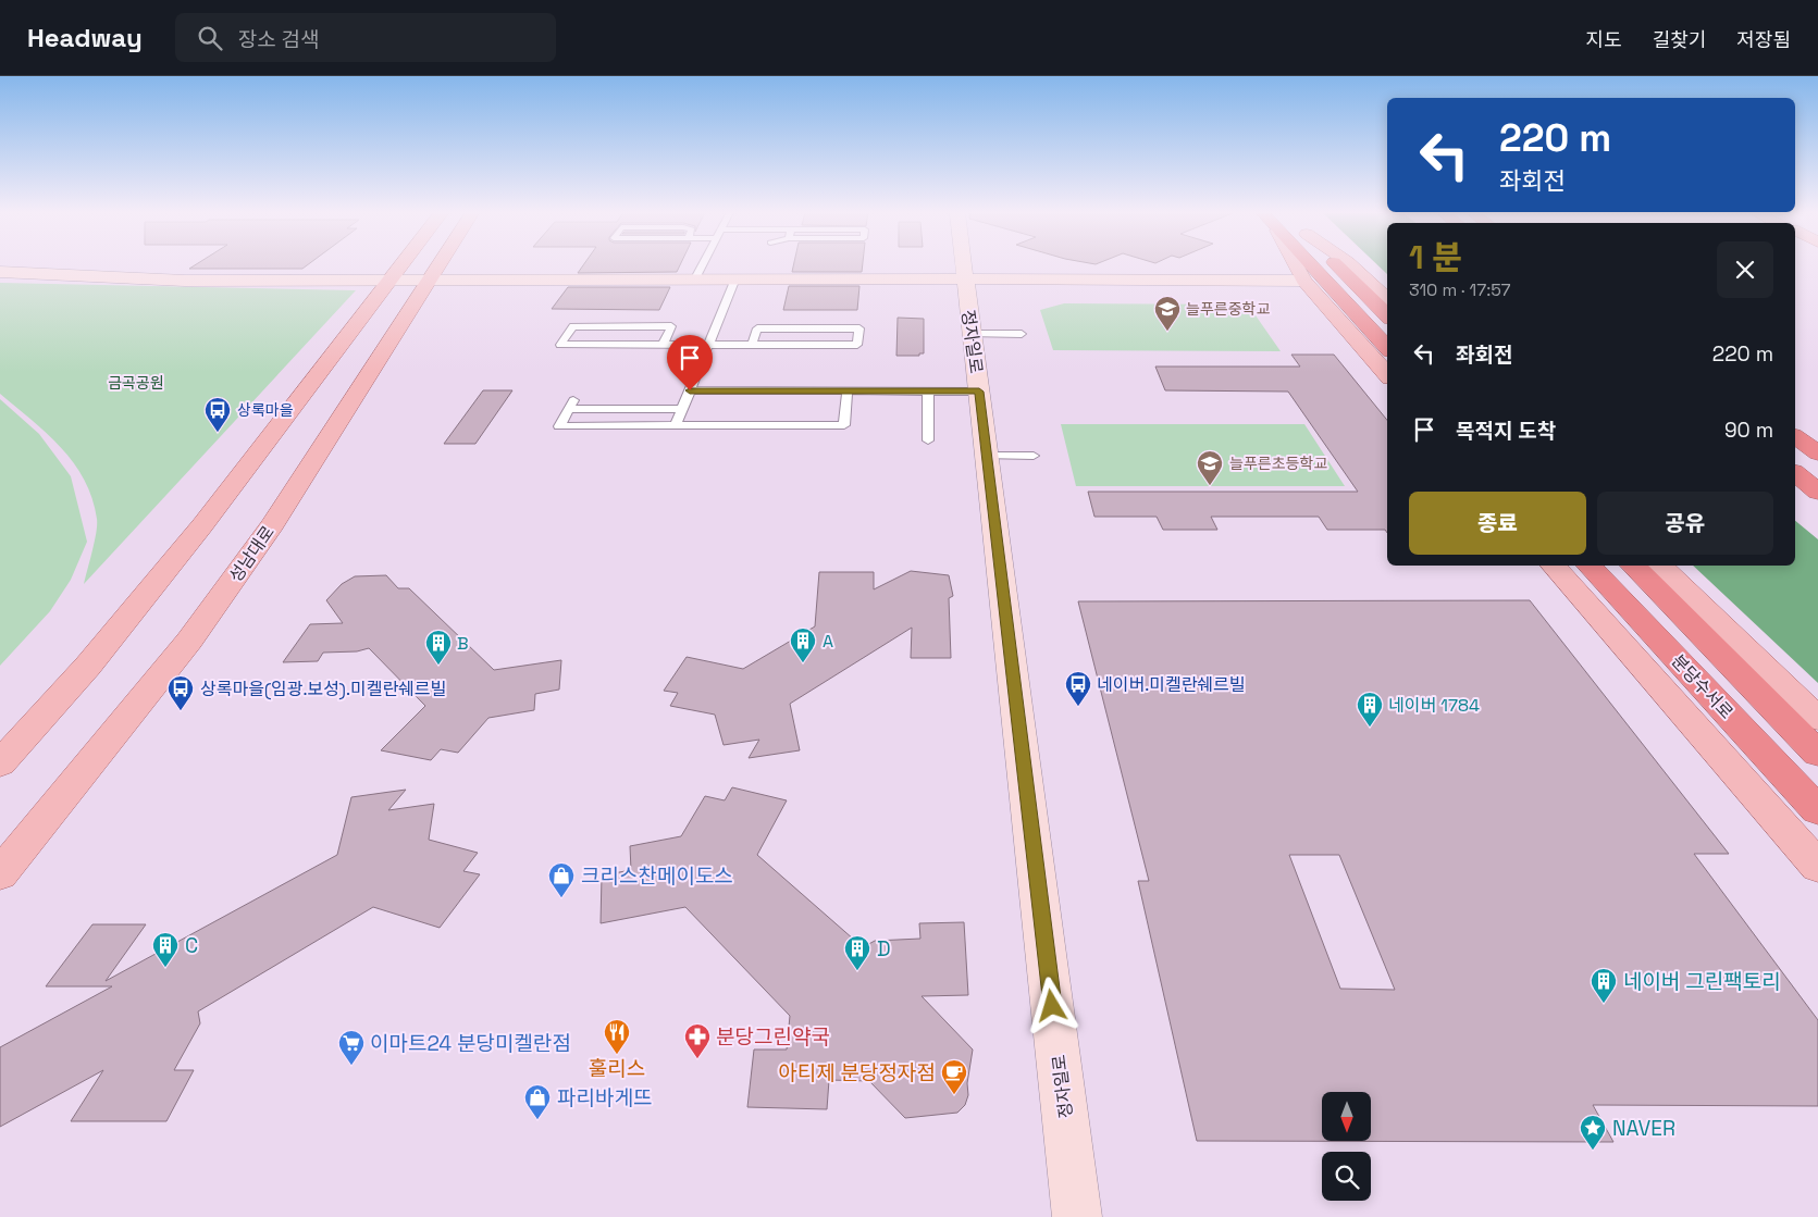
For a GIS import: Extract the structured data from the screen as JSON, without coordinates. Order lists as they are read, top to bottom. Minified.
{"streets":{"highway":["분당수서로"],"main road":["정자일로","성남대로"]},"parks":["금곡공원"],"places":{"school or university":["늘푸른중학교","늘푸른초등학교"],"bus stop":["상록마을","네이버.미켈란쉐르빌","상록마을(임광.보성).미켈란쉐르빌"],"building":["A","B","네이버 1784","C","D","네이버 그린팩토리"],"shop":["크리스찬메이도스","파리바게뜨"],"restaurant":["훌리스"],"pharmacy":["분당그린약국"],"supermarket":["이마트24 분당미켈란점"],"cafe":["아티제 분당정자점"],"place":["NAVER"]},"north":"bottom","page":{"header":"Headway","search":"장소 검색","nav":["지도","길찾기","저장됨"],"turn":["220 m","좌회전"],"heading":["1 분","310 m · 17:57"],"list":[{"name":"좌회전","value":"220 m"},{"name":"목적지 도착","value":"90 m"}],"buttons":["종료","공유"]}}
